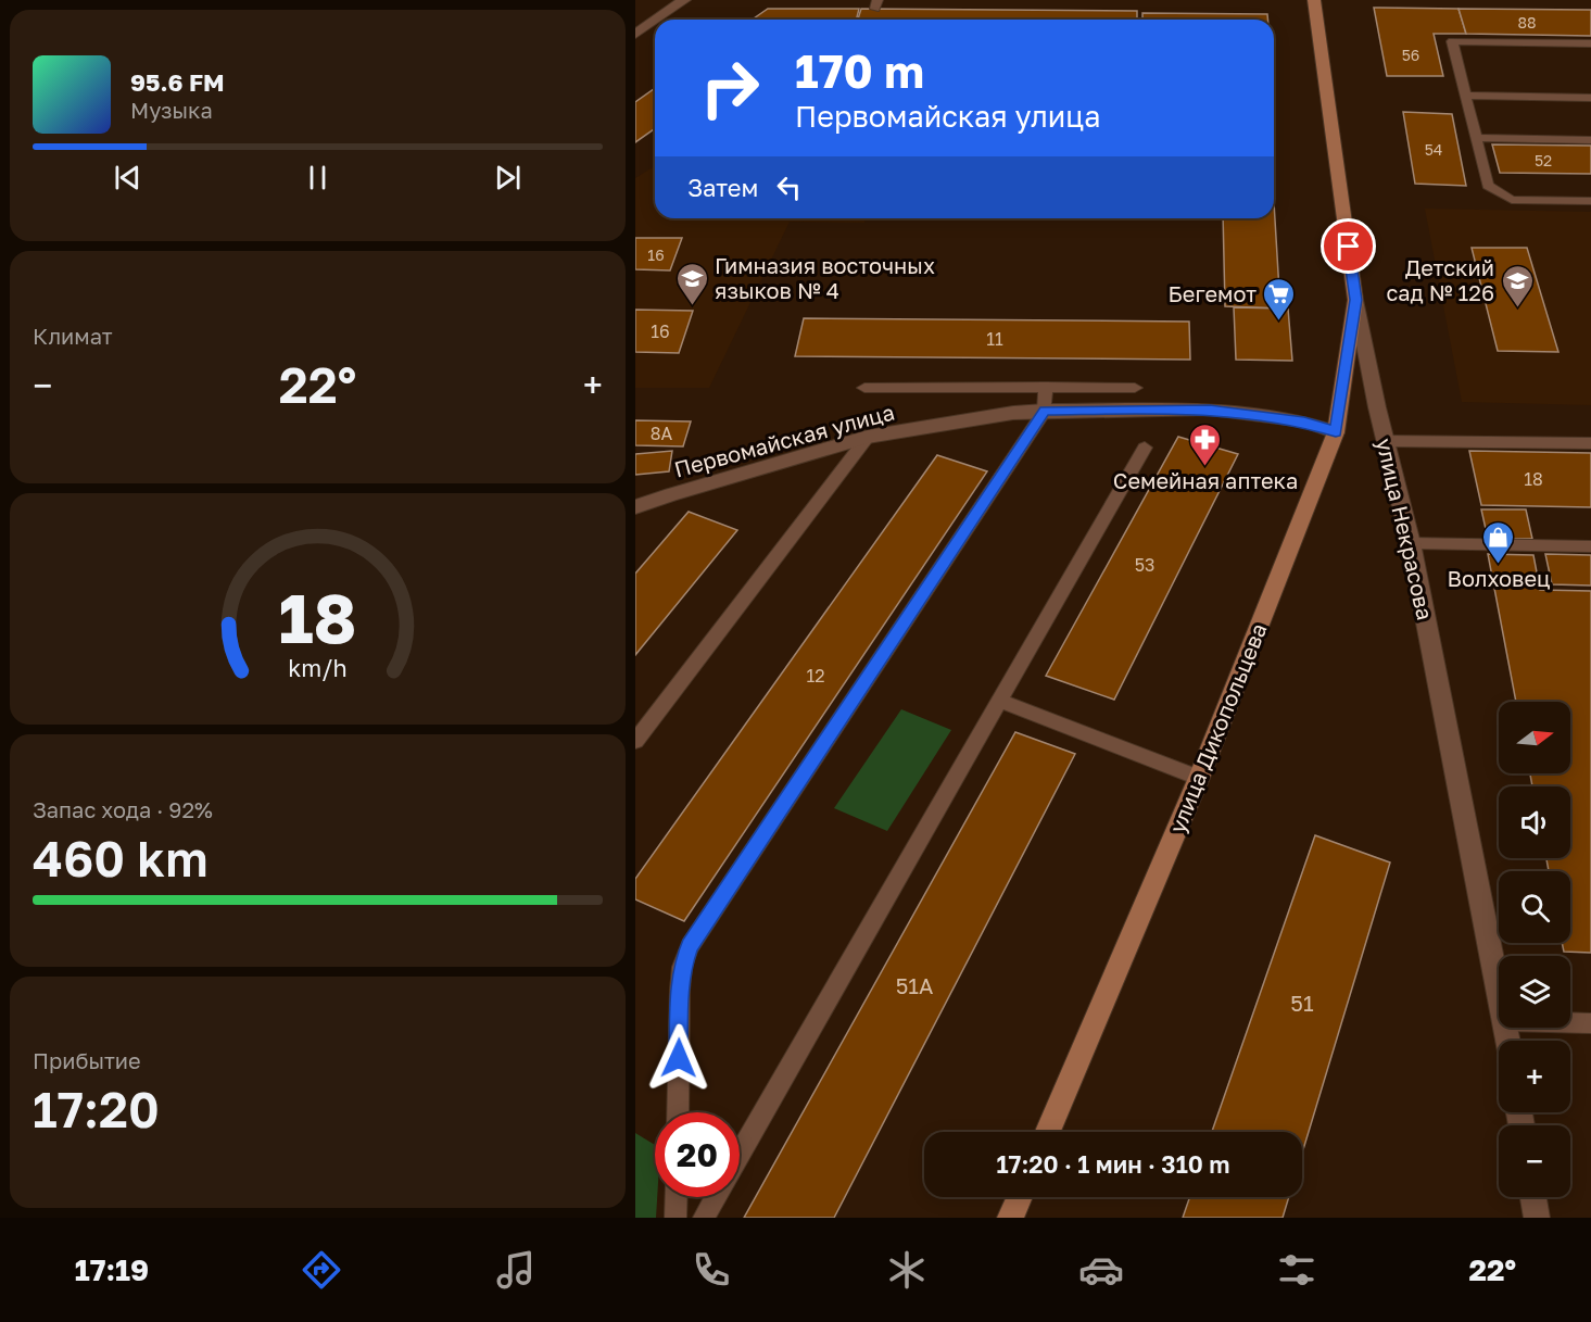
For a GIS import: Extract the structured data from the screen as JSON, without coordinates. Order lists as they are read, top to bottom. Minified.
{"streets":{"main road":["улица Некрасова","улица Дикопольцева"],"street":["Первомайская улица"]},"crossings":[["Первомайская улица","улица Дикопольцева"],["улица Некрасова","улица Дикопольцева"]],"places":{"school or university":["Гимназия восточных языков № 4","Детский сад № 126"],"supermarket":["Бегемот"],"pharmacy":["Семейная аптека"],"shop":["Волховец"]},"house_numbers":["88","56","54","52","16","16","11","8А","18","53","12","51А","51"],"north":"right","page":{"turn":["170 m","Первомайская улица"],"song":["95.6 FM","Музыка"],"then":"Затем","tile":["Климат",["Запас хода · 92%","460 km"],["Прибытие","17:20"]],"heat":["−","22°","+"],"map_buttons":["+","−"],"limit":"20","trip":"17:20 · 1 мин · 310 m","tabs":["17:19","22°"],"gauge":["18","km/h"]}}
